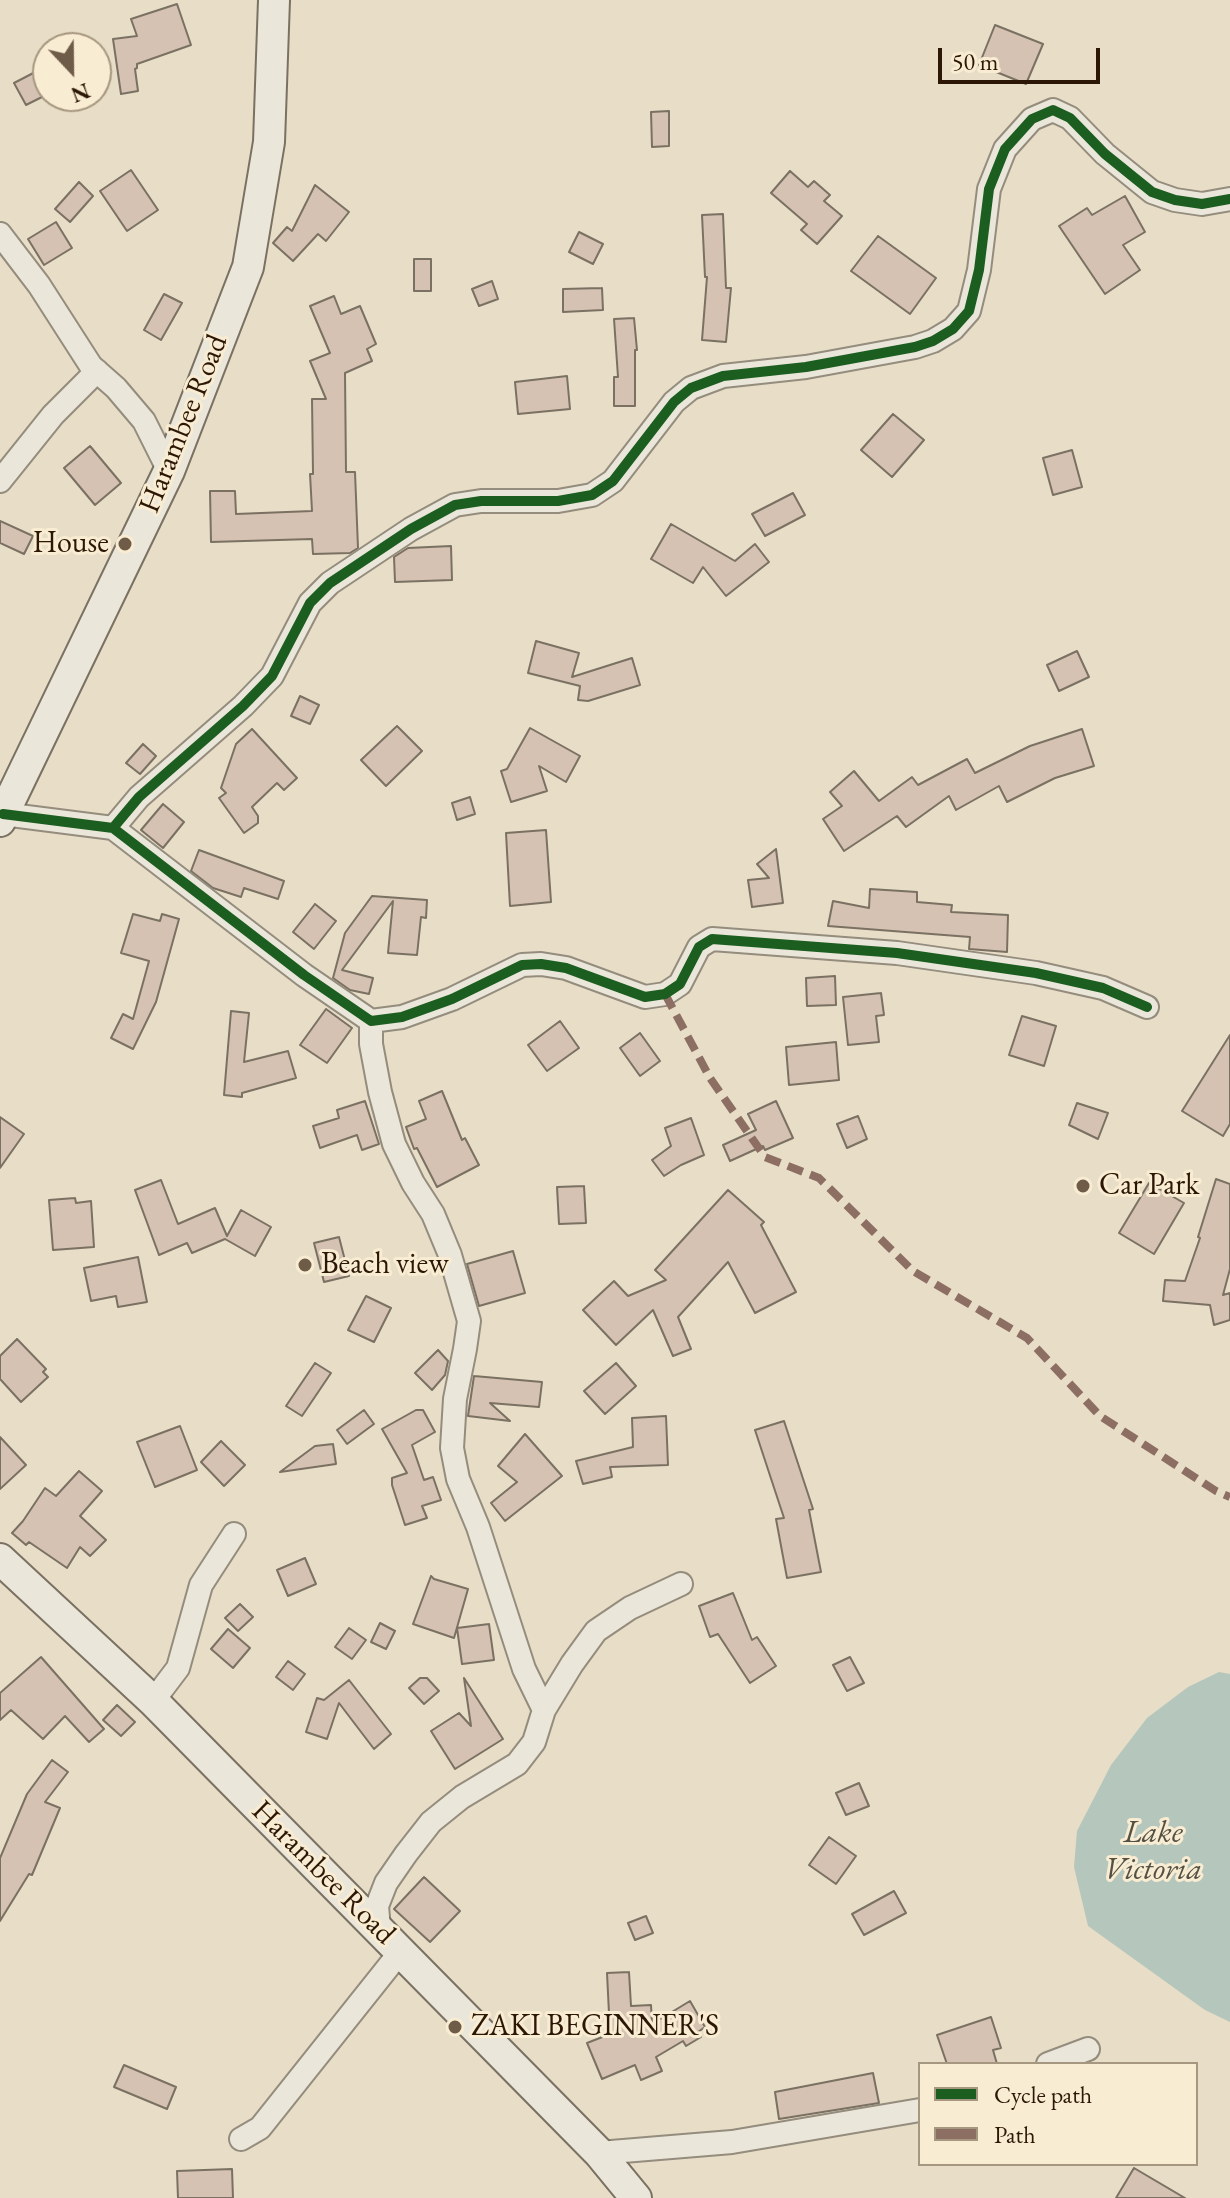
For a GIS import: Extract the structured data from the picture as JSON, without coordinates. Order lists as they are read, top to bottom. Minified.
{"streets":{"main road":["Harambee Road"]},"water":["Lake Victoria"],"places":["House","Car Park","Beach view","ZAKI BEGINNER'S"],"legend":["Cycle path","Path"],"scale_bar":"50 m","north":"bottom"}
